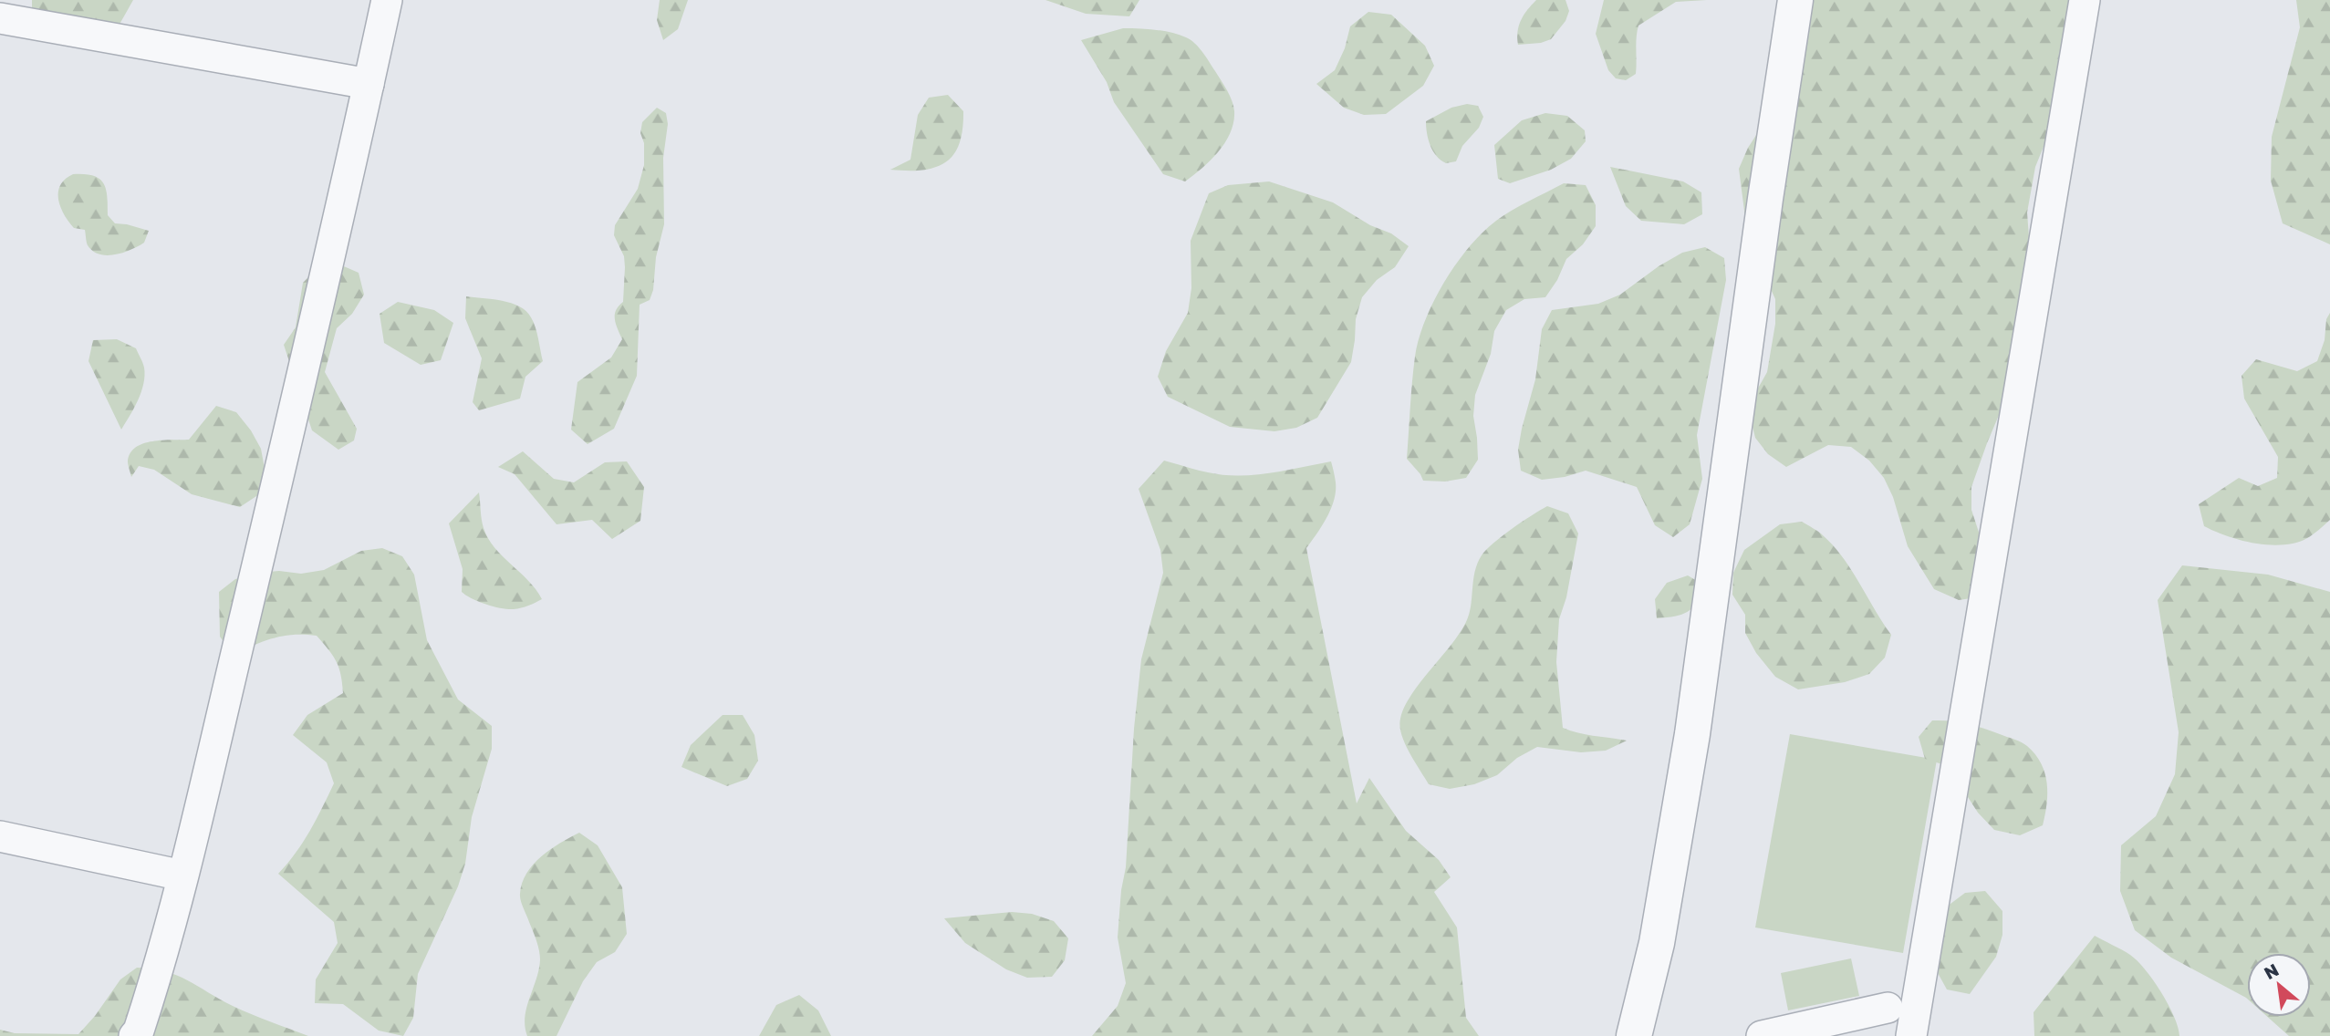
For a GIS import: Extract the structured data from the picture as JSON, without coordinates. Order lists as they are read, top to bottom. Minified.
{"north":"top left"}
